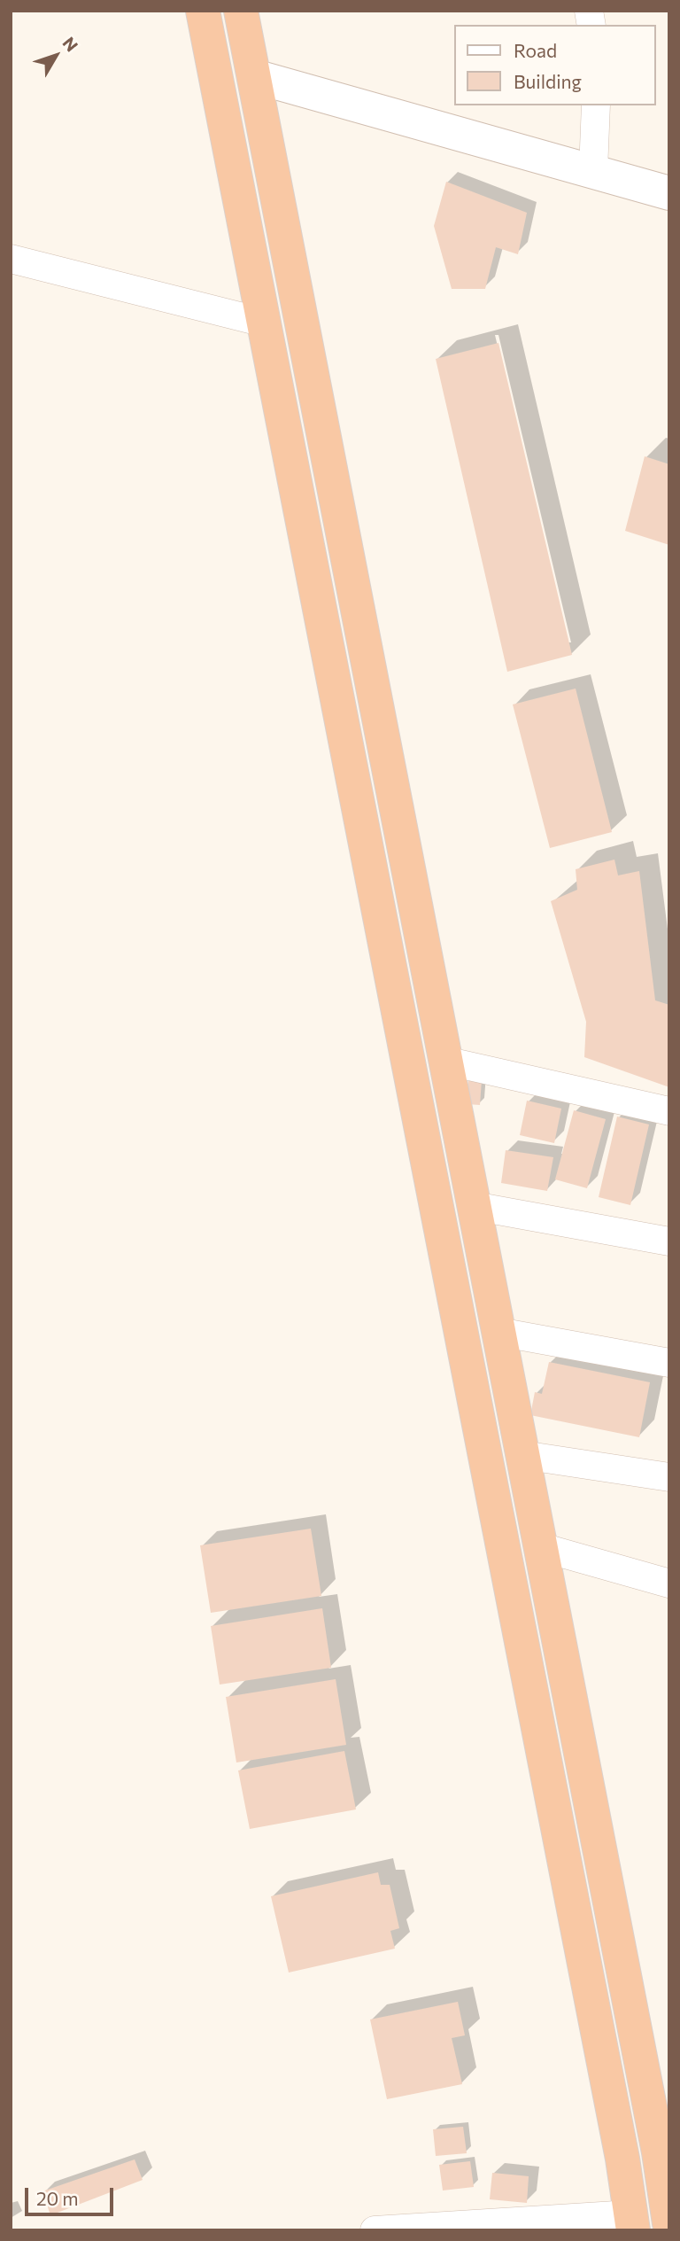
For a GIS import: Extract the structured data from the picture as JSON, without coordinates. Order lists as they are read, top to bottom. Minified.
{"legend":["Road","Building"],"scale_bar":"20 m","north":"top right"}
